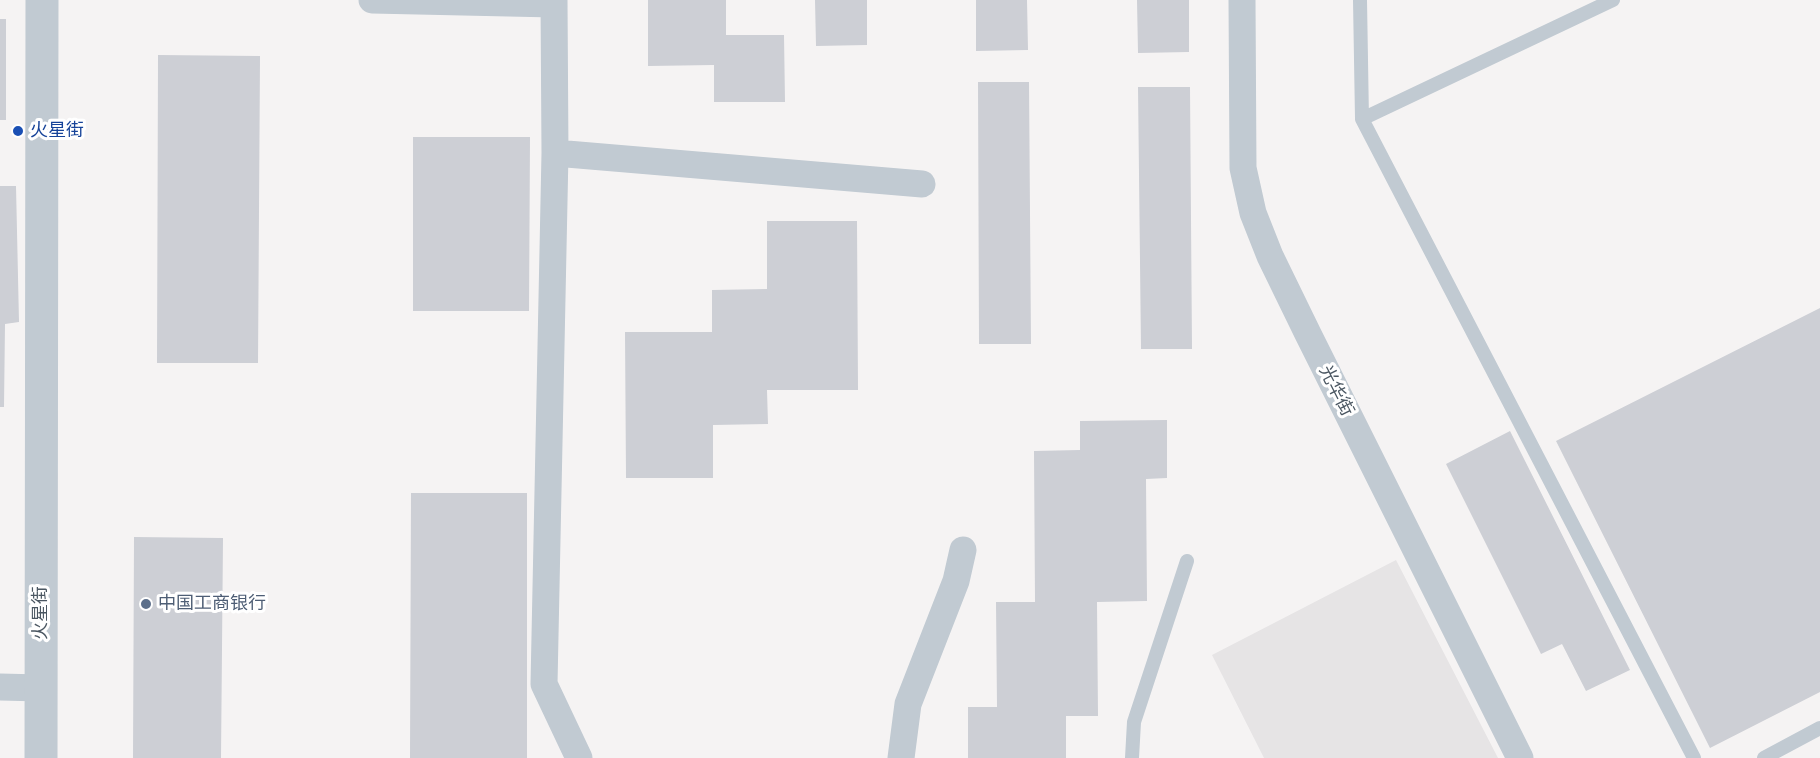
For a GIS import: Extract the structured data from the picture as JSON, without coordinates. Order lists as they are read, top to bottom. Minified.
{"streets":{"street":["光华街","火星街"]},"places":["火星街","中国工商银行"]}
